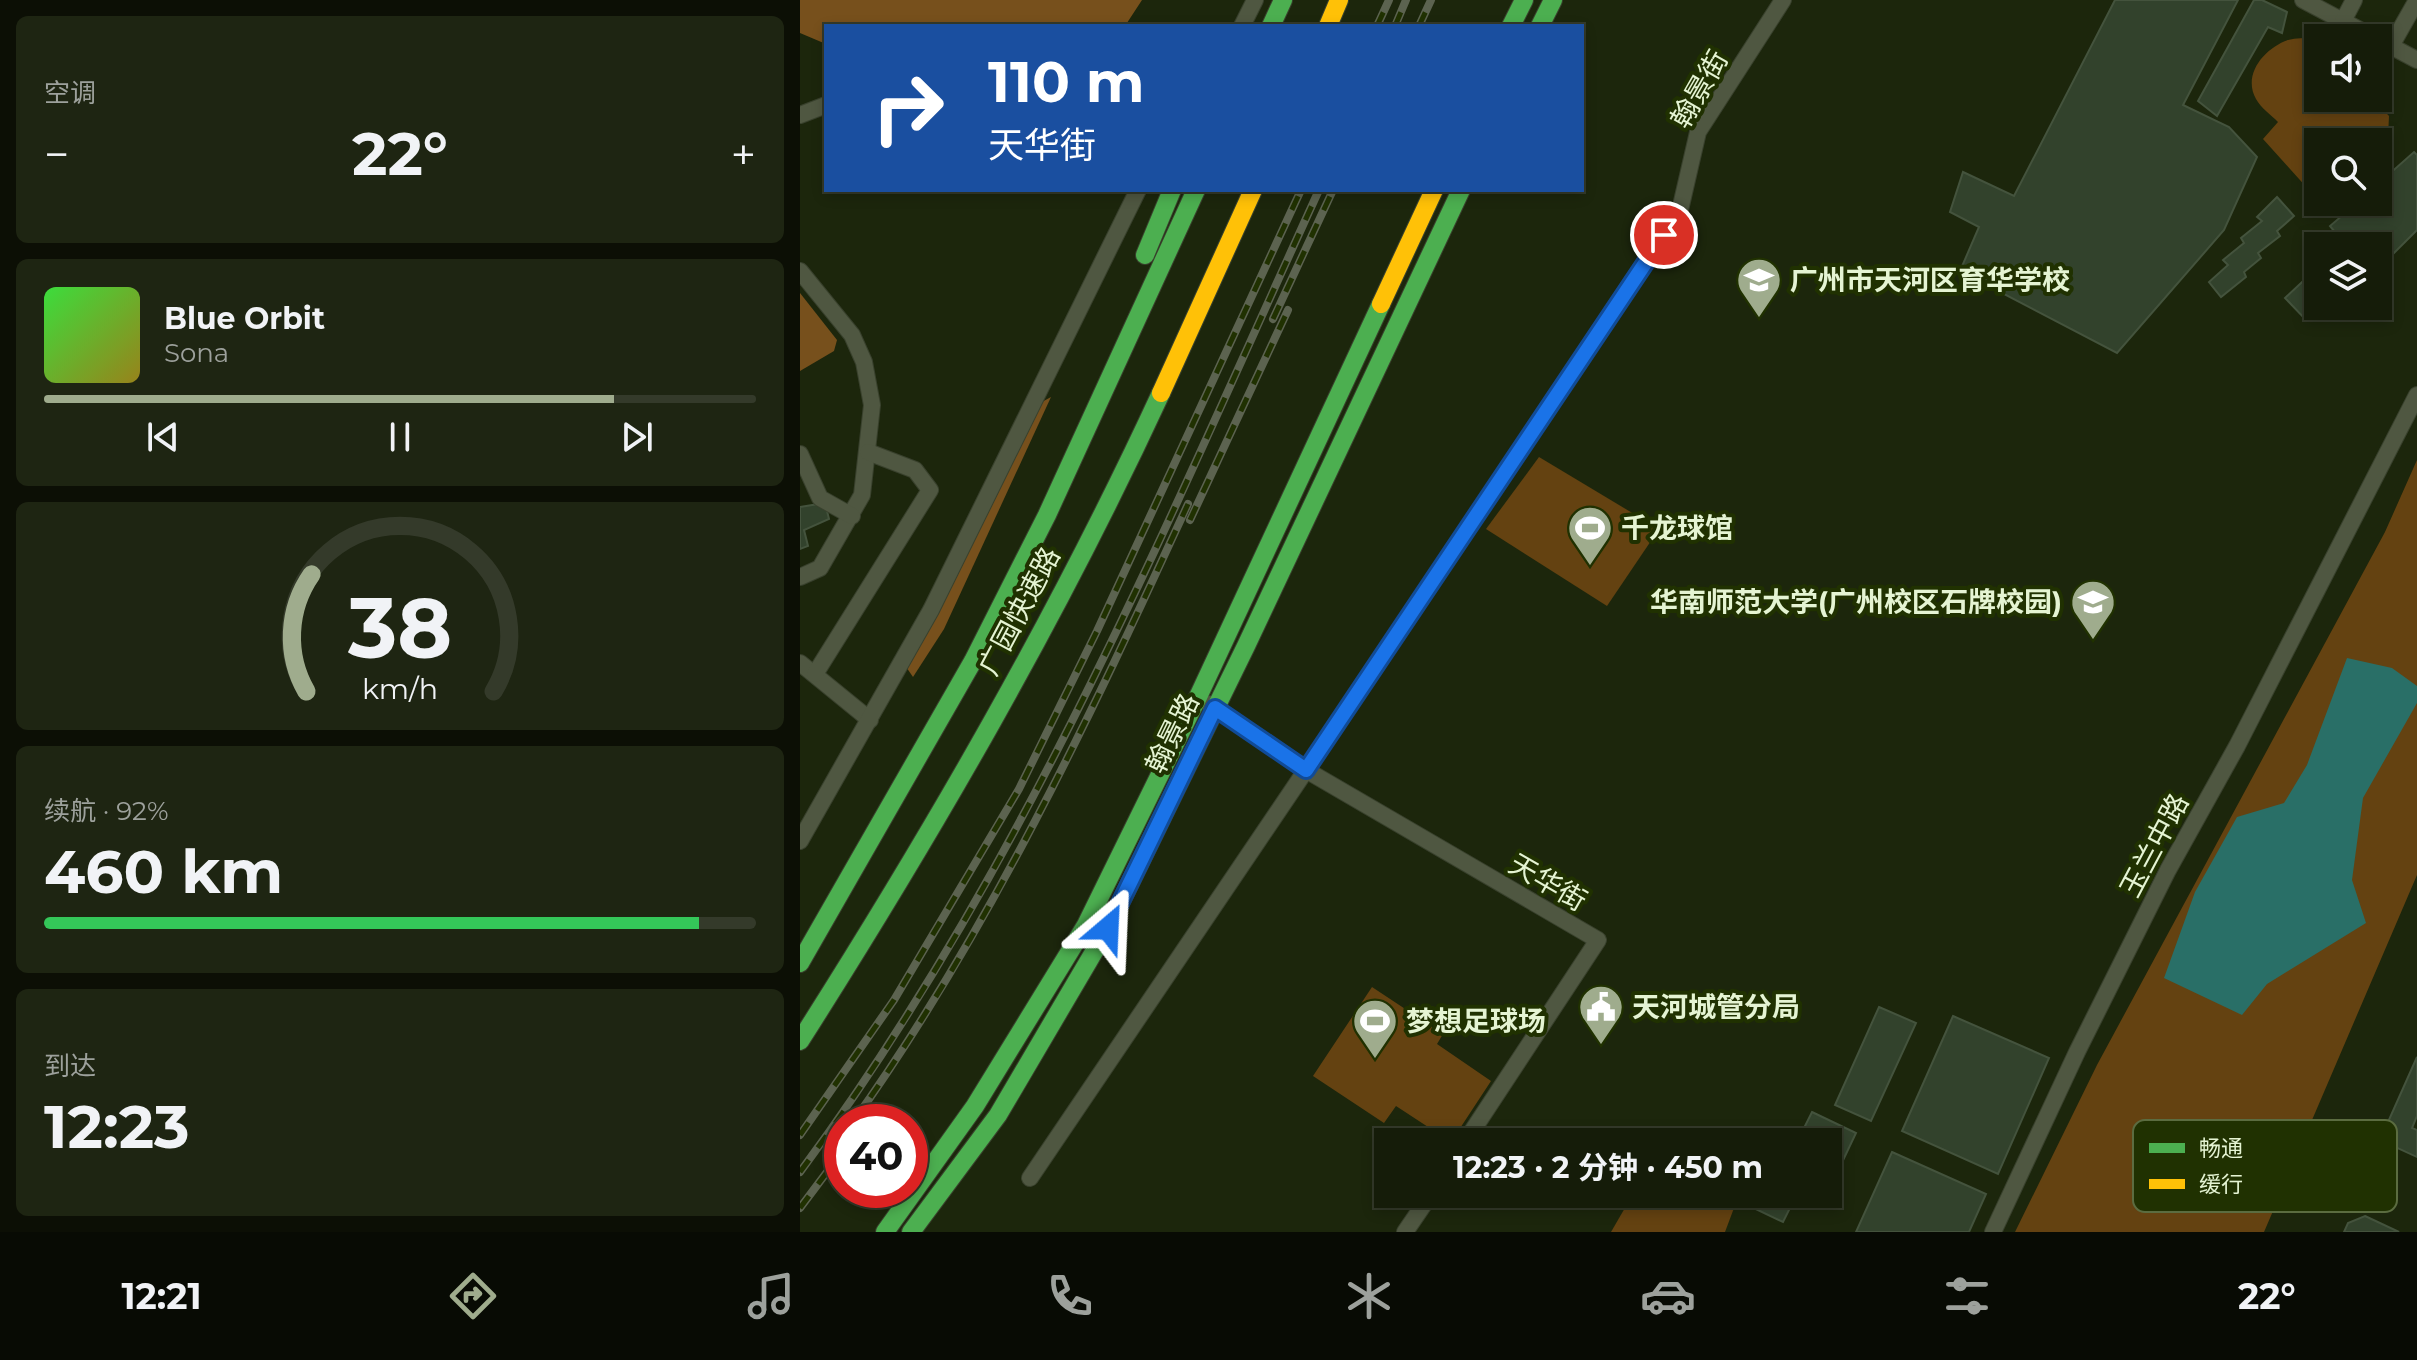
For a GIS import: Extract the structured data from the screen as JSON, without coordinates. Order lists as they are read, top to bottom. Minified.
{"streets":{"main road":["广园快速路","翰景路"],"street":["翰景街","玉兰中路","天华街"]},"crossings":[["翰景街","天华街"],["翰景路","天华街"]],"places":{"school or university":["广州市天河区育华学校","华南师范大学(广州校区石牌校园)"],"sports":["千龙球馆","梦想足球场"],"public building":["天河城管分局"]},"legend":["畅通","缓行"],"page":{"tile":["空调",["续航 · 92%","460 km"],["到达","12:23"]],"turn":["110 m","天华街"],"heat":["−","22°","+"],"song":["Blue Orbit","Sona"],"limit":"40","trip":"12:23 · 2 分钟 · 450 m","tabs":["12:21","22°"],"gauge":["38","km/h"]}}
